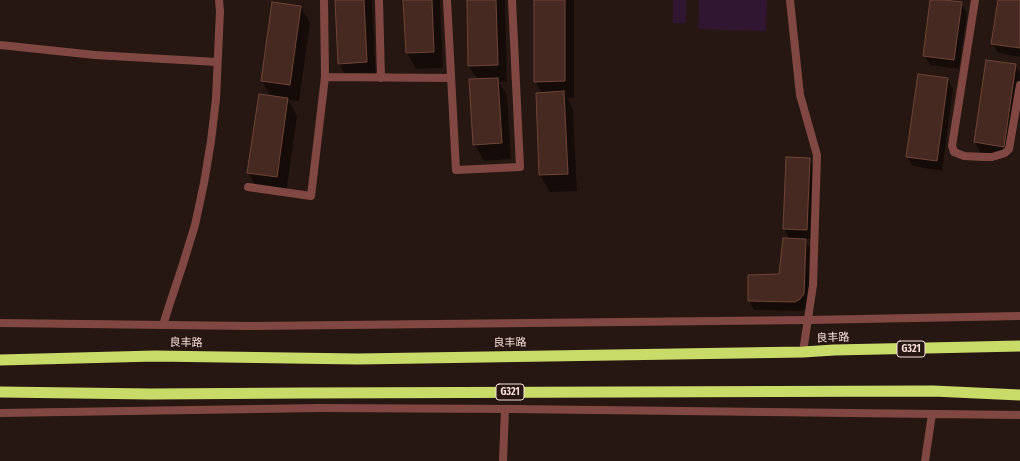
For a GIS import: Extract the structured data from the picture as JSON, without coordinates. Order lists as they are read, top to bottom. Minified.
{"streets":{"highway":["良丰路","G321"]}}
